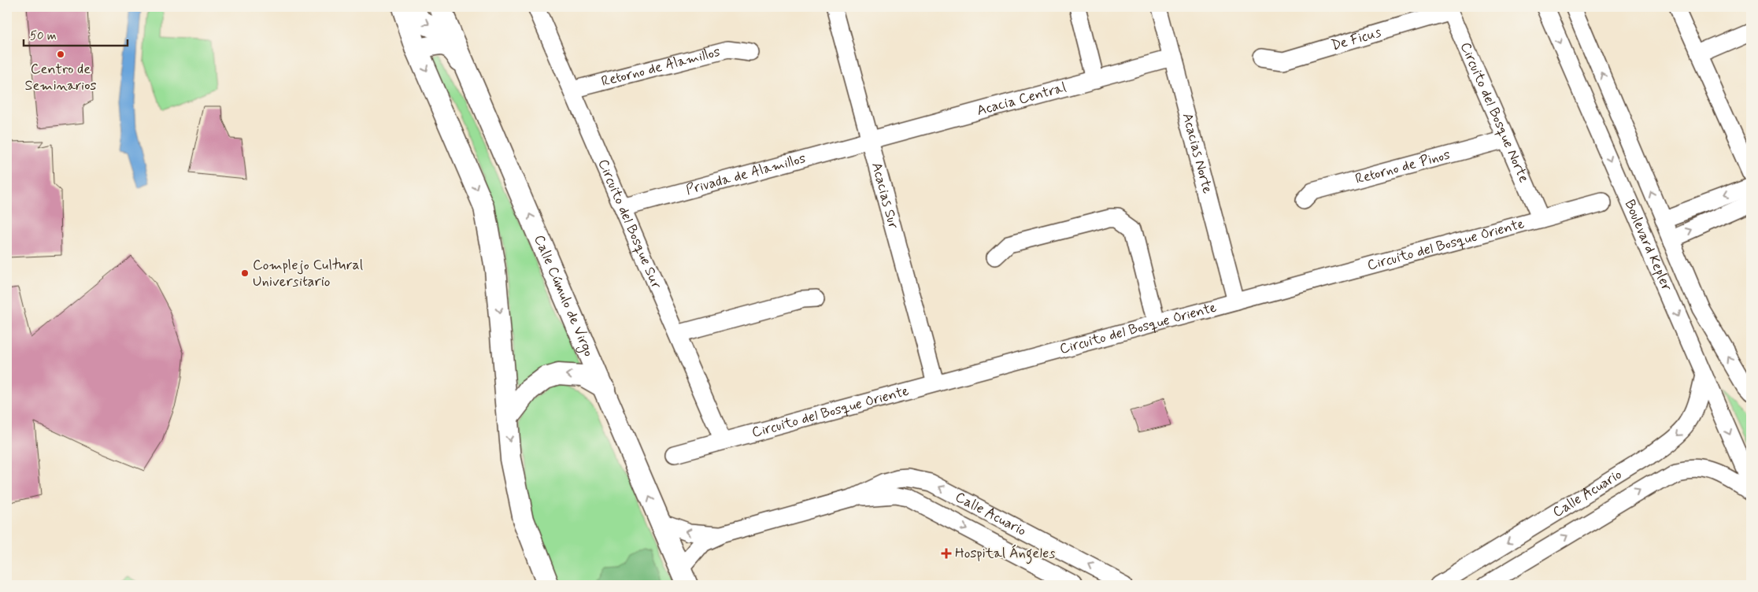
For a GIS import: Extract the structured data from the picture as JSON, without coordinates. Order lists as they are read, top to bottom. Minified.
{"streets":{"main road":["Calle Cúmulo de Virgo"],"street":["De Ficus","Retorno de Alamillos","Acacia Central","Circuito del Bosque Norte","Acacias Norte","Retorno de Pinos","Privada de Alamillos","Acacias Sur","Circuito del Bosque Sur","Circuito del Bosque Oriente","Boulevard Kepler","Calle Acuario"]},"crossings":[["De Ficus","Circuito del Bosque Norte"],["Retorno de Alamillos","Circuito del Bosque Sur"],["Acacia Central","Acacias Norte"],["Acacia Central","Privada de Alamillos"],["Acacia Central","Acacias Sur"],["Circuito del Bosque Norte","Retorno de Pinos"],["Circuito del Bosque Norte","Circuito del Bosque Oriente"],["Acacias Norte","Circuito del Bosque Oriente"],["Privada de Alamillos","Acacias Sur"],["Privada de Alamillos","Circuito del Bosque Sur"],["Acacias Sur","Circuito del Bosque Oriente"],["Circuito del Bosque Sur","Circuito del Bosque Oriente"],["Boulevard Kepler","Calle Acuario"],["Calle Cúmulo de Virgo","Calle Acuario"]],"places":{"other":["Centro de Seminarios","Complejo Cultural Universitario"],"health":["Hospital Ángeles"]},"scale_bar":"50 m"}
